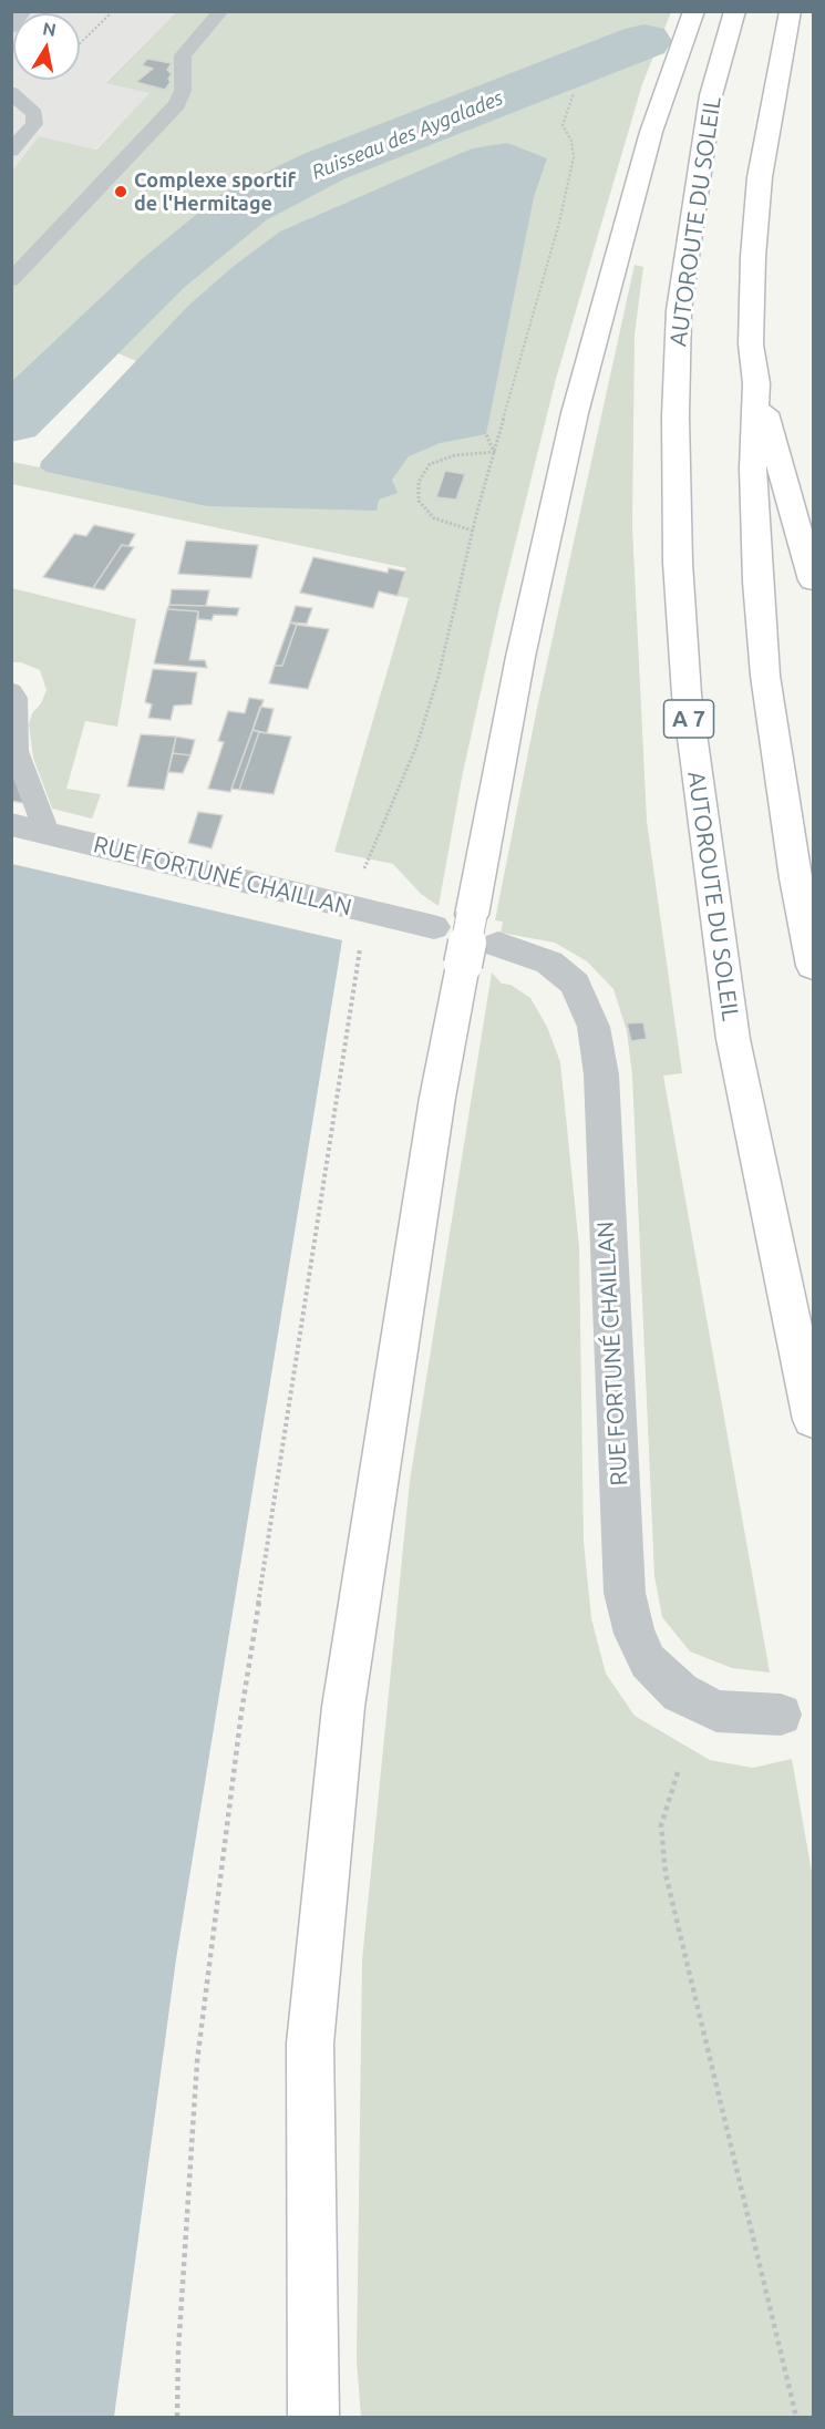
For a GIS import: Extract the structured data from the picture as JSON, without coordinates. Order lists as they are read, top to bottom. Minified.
{"streets":{"highway":["AUTOROUTE DU SOLEIL","A 7"],"street":["RUE FORTUNÉ CHAILLAN"]},"water":["Ruisseau des Aygalades"],"places":["Complexe sportif de l'Hermitage"],"north":"top"}
